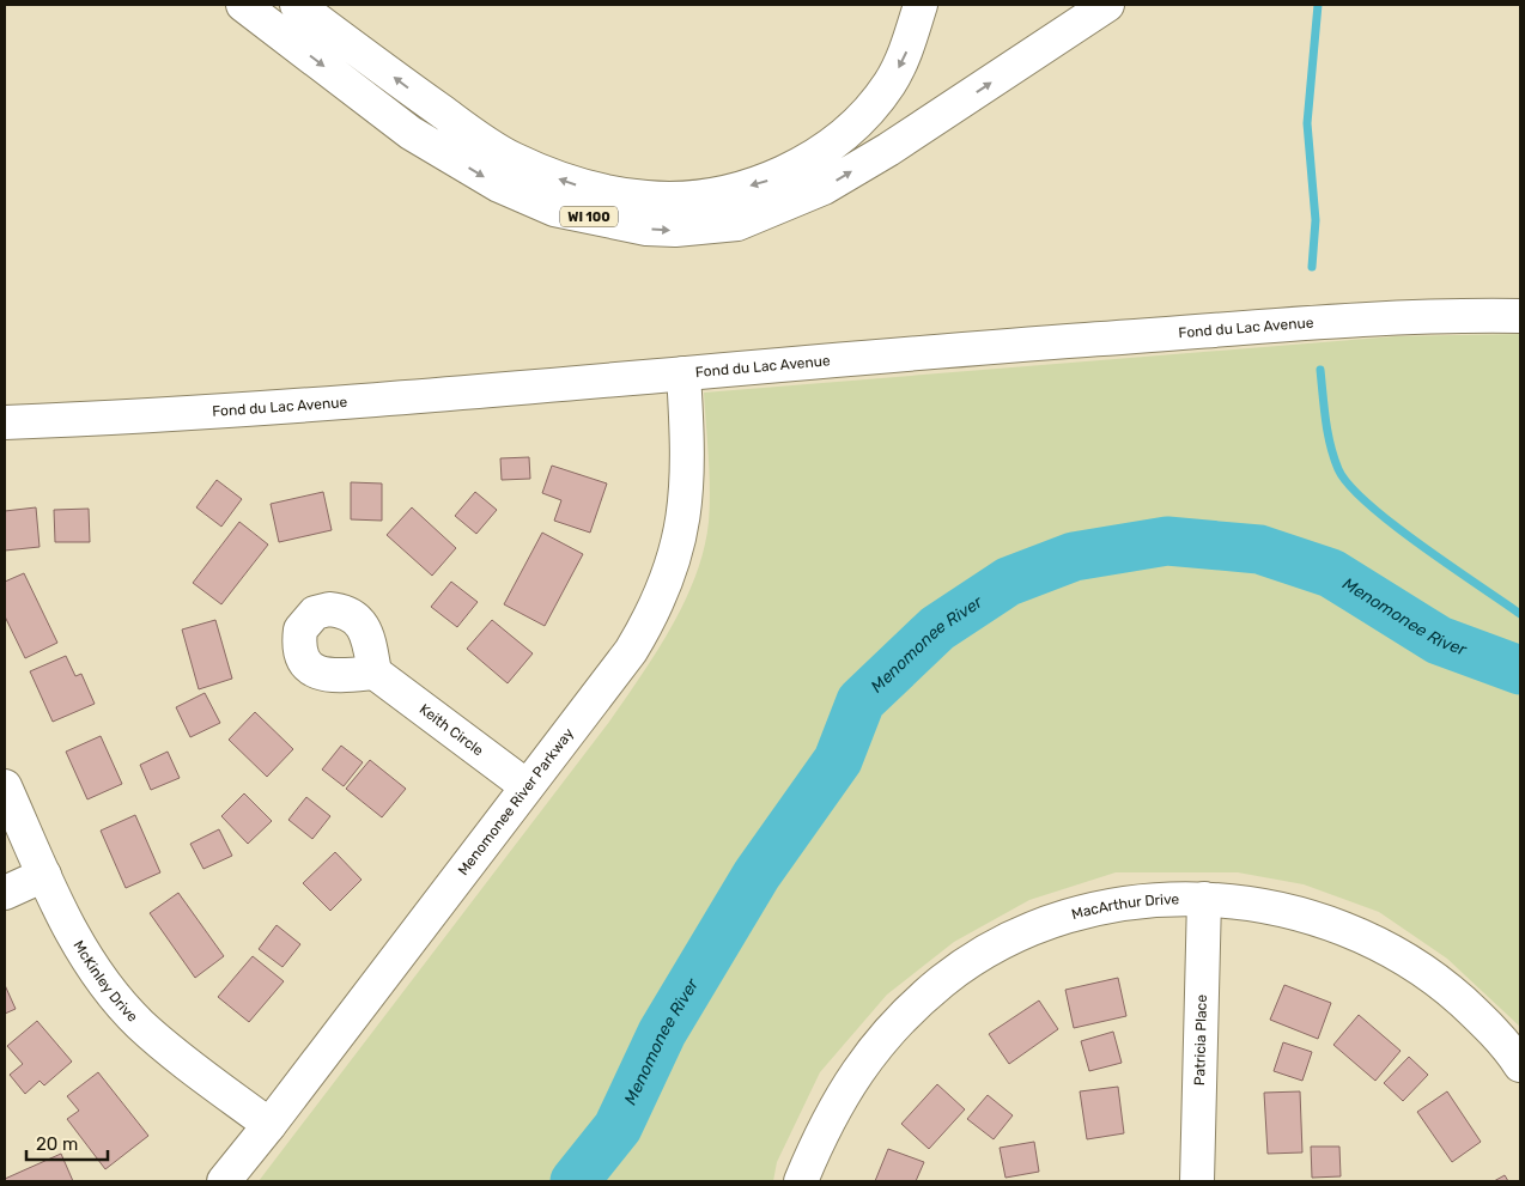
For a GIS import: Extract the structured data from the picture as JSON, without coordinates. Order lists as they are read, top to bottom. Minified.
{"streets":{"main road":["WI 100","Fond du Lac Avenue","Keith Circle","Menomonee River Parkway","MacArthur Drive","McKinley Drive","Patricia Place"]},"crossings":[["Fond du Lac Avenue","Menomonee River Parkway"],["Keith Circle","Menomonee River Parkway"],["Menomonee River Parkway","McKinley Drive"],["MacArthur Drive","Patricia Place"]],"water":["Menomonee River"],"scale_bar":"20 m"}
